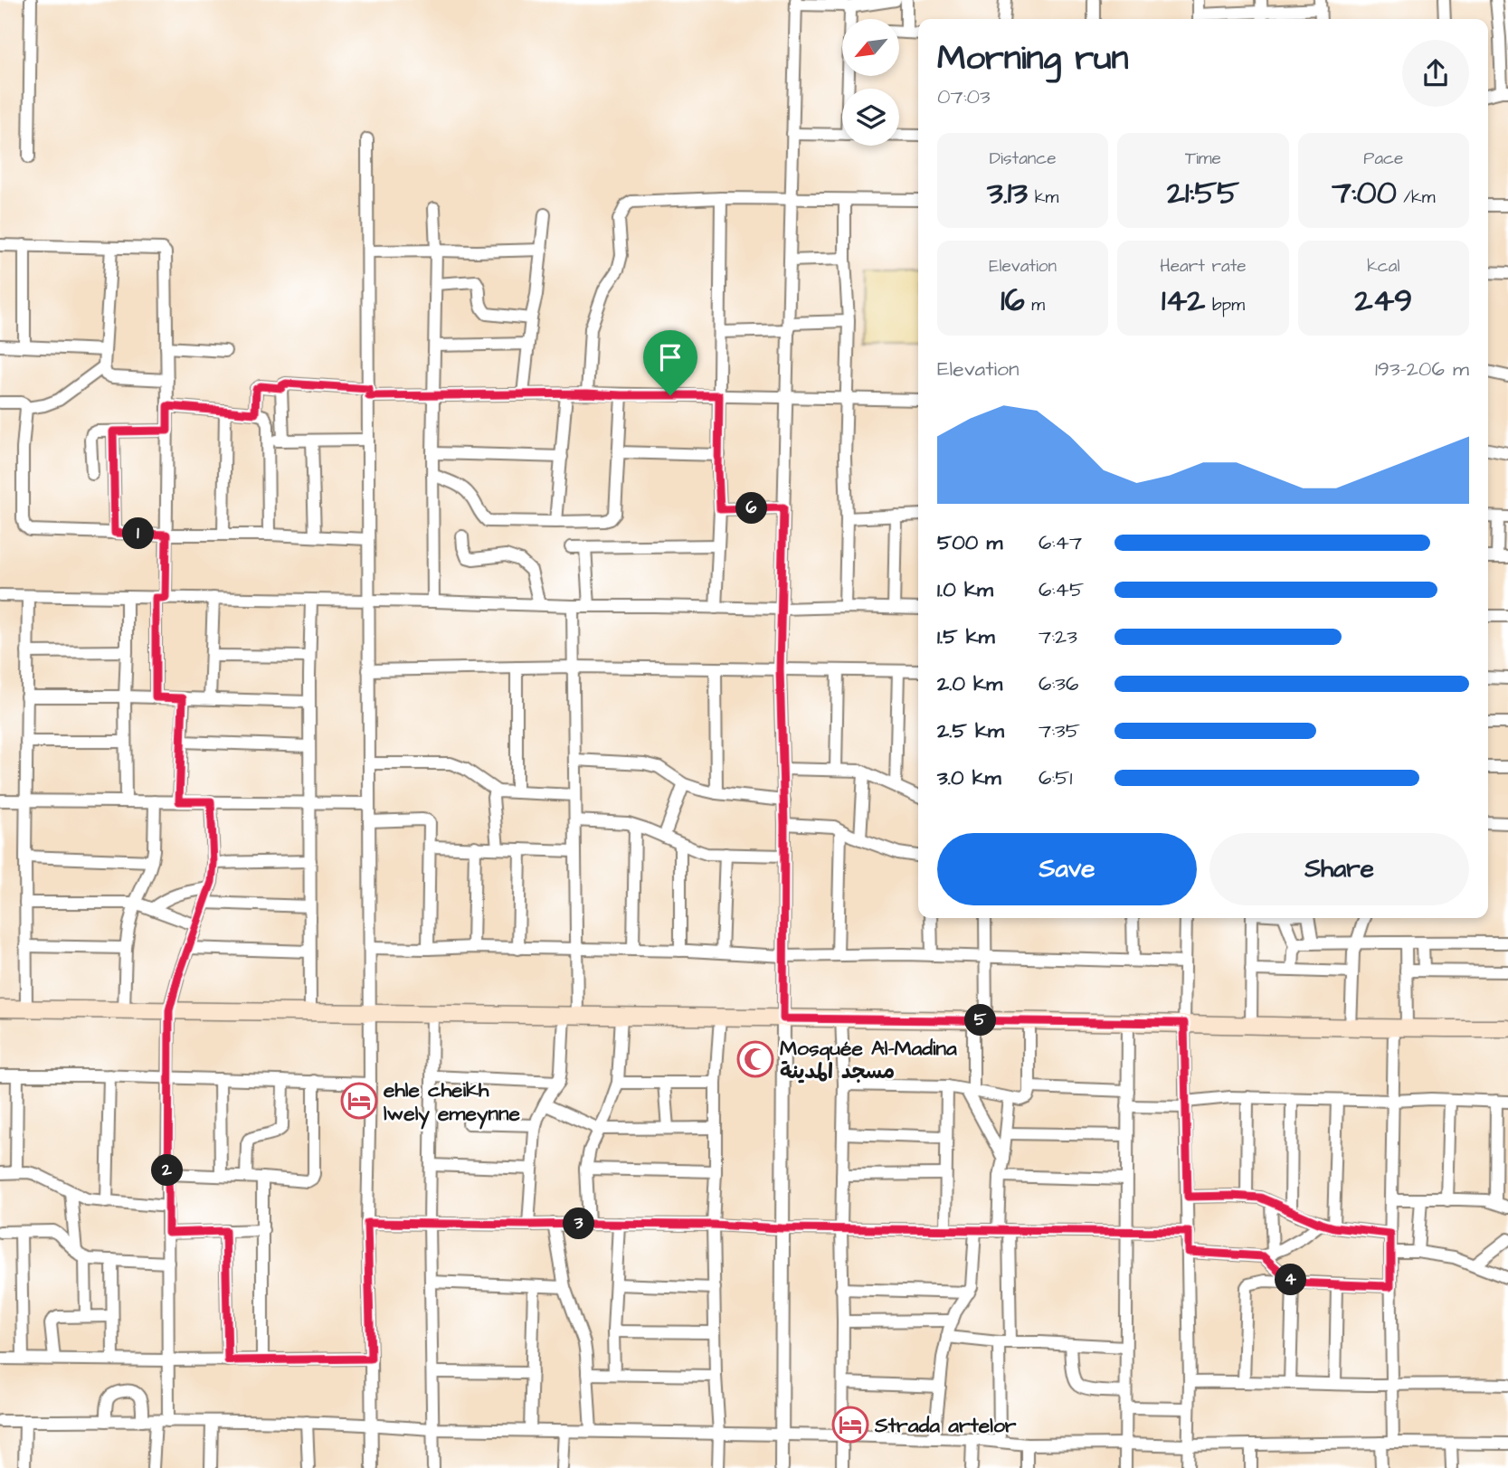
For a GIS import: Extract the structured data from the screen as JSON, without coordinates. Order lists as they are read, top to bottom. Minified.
{"places":{"mosque":["Mosquée Al-Madina مسجد المدينة"],"hotel":["ehle cheikh lwely emeynne","Strada artelor"]},"north":"bottom left","page":{"heading":["Morning run","07:03"],"stats":[["Distance","3.13 km"],["Time","21:55"],["Pace","7:00 /km"],["Elevation","16 m"],["Heart rate","142 bpm"],["kcal","249"]],"chart":["Elevation","193–206 m"],"pins":["6","1","5","2","3","4"],"list":[{"name":"500 m","note":"6:47"},{"name":"1.0 km","note":"6:45"},{"name":"1.5 km","note":"7:23"},{"name":"2.0 km","note":"6:36"},{"name":"2.5 km","note":"7:35"},{"name":"3.0 km","note":"6:51"}],"buttons":["Save","Share"]}}
